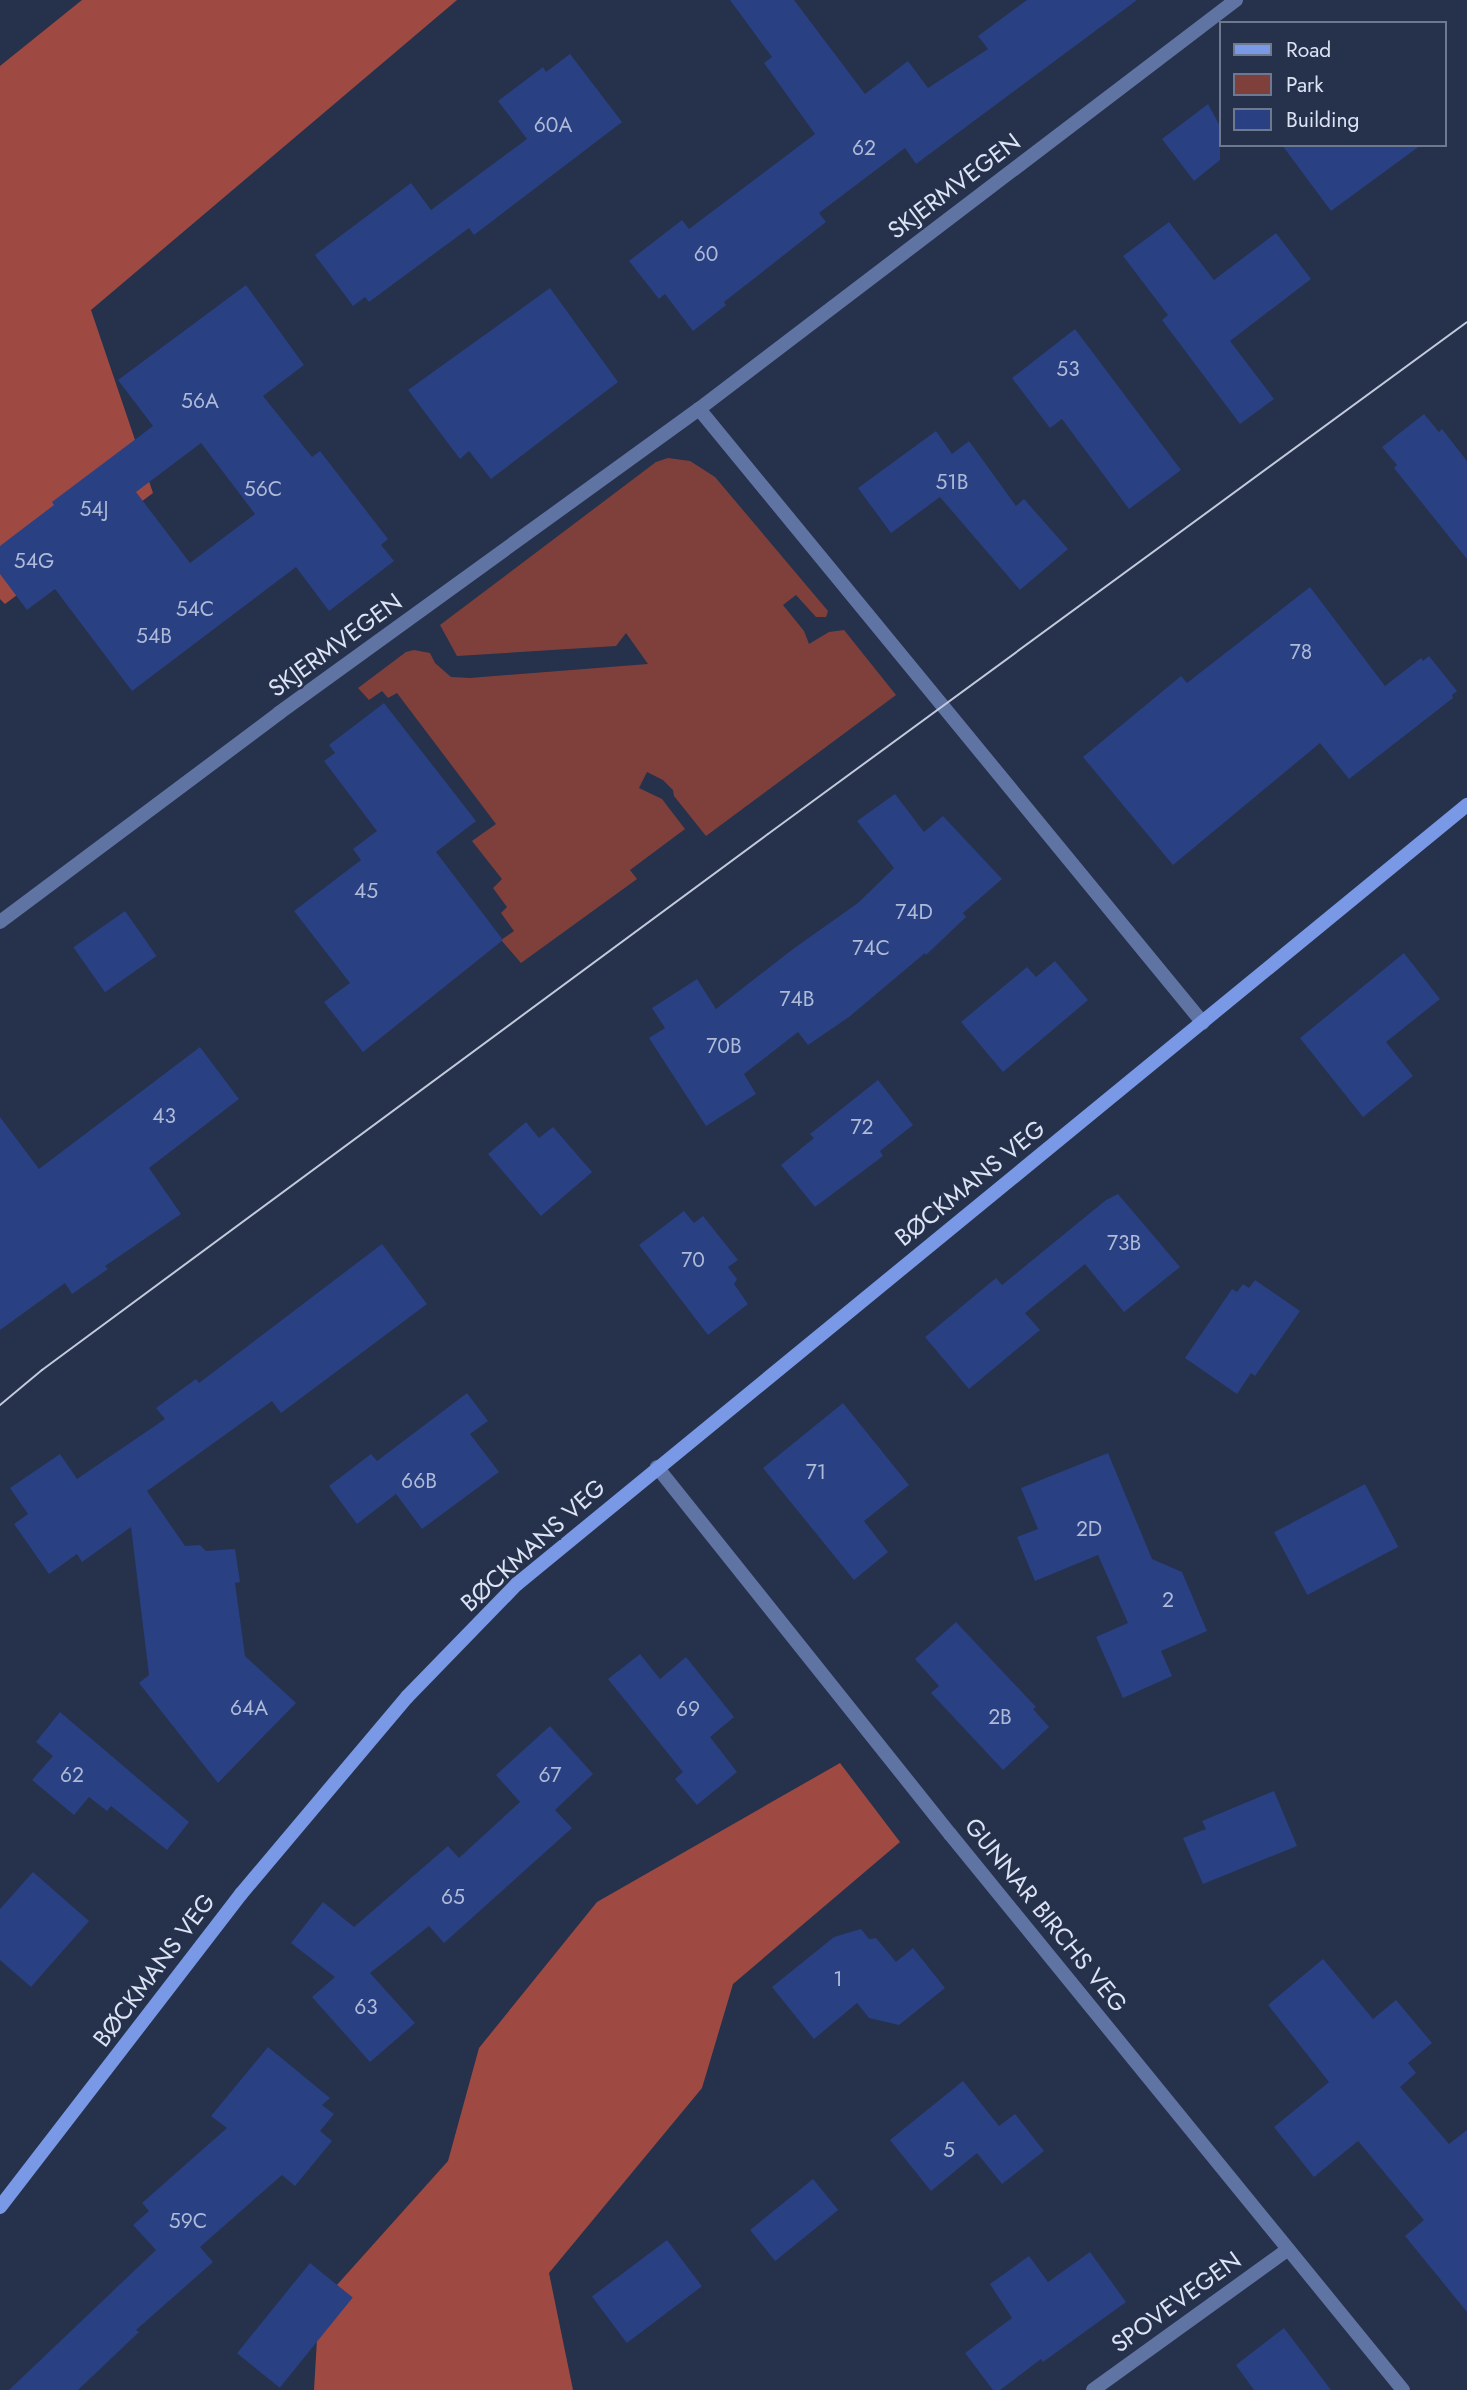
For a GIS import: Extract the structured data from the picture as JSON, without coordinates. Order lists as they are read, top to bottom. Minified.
{"streets":{"main road":["BØCKMANS VEG"],"street":["SKJERMVEGEN","GUNNAR BIRCHS VEG","SPOVEVEGEN"]},"crossings":[["BØCKMANS VEG","GUNNAR BIRCHS VEG"],["GUNNAR BIRCHS VEG","SPOVEVEGEN"]],"house_numbers":["60A","62","60","53","56A","51B","56C","54J","54G","54C","54B","78","45","74D","74C","74B","70B","43","72","73B","70","71","66B","2D","2","64A","69","2B","62","67","65","1","63","5","59C"],"legend":["Road","Park","Building"]}
